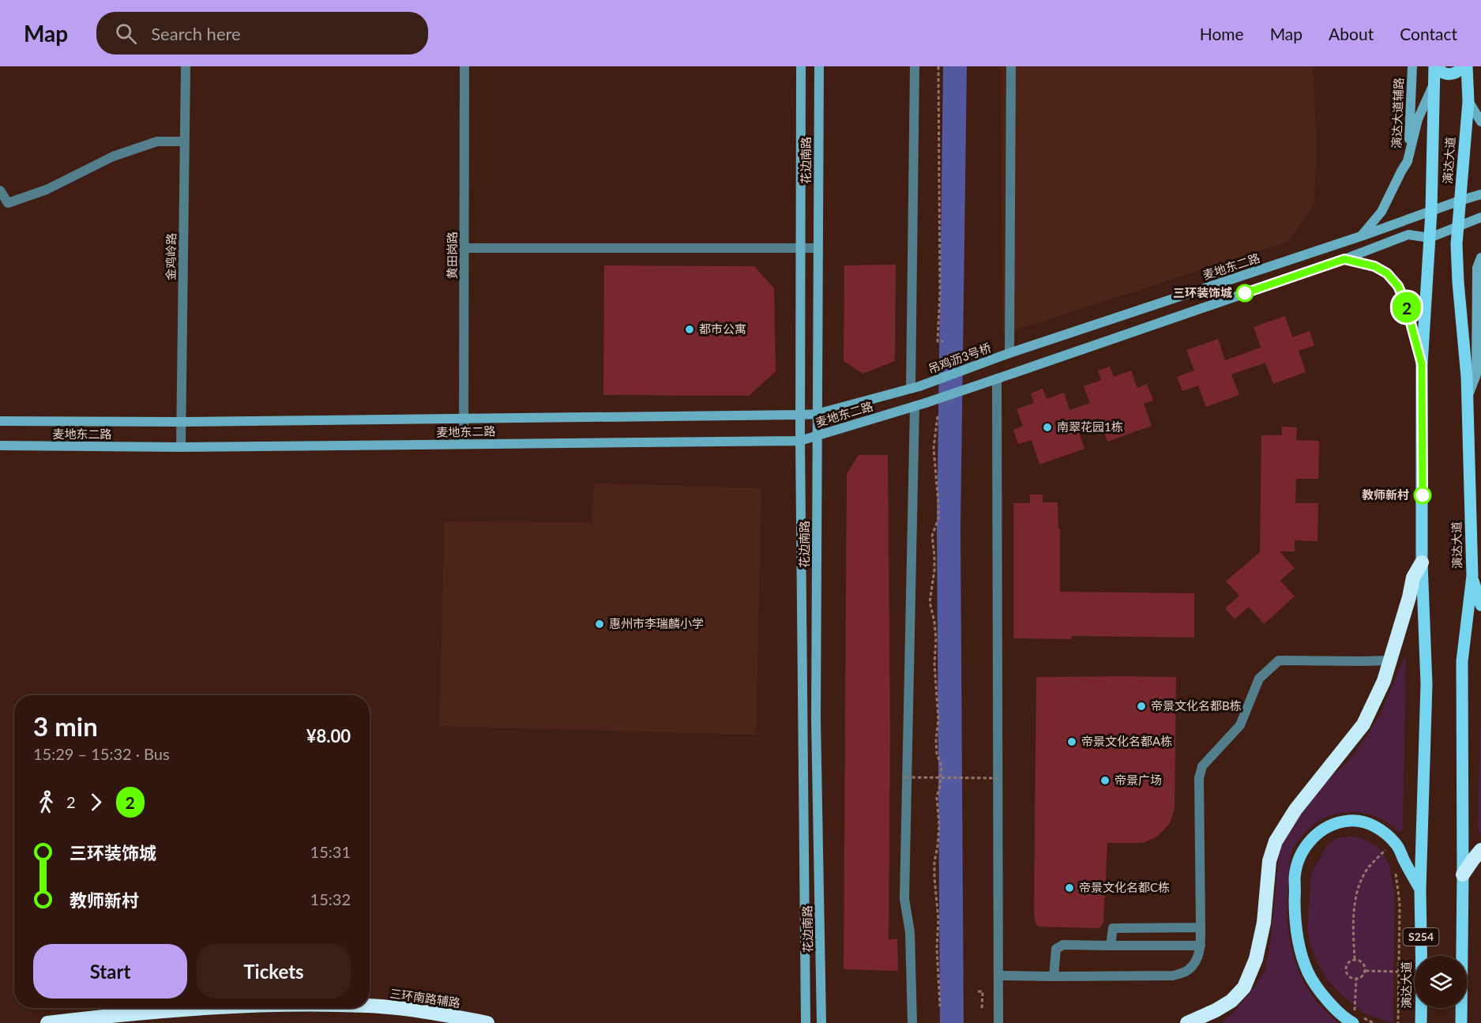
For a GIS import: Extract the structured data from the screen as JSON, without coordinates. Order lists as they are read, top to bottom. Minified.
{"streets":{"highway":["三环南路辅路"],"main road":["演达大道","S254"],"street":["演达大道辅路","花边南路","黄田岗路","金鸡岭路","麦地东二路","吊鸡沥3号桥"]},"crossings":[["花边南路","麦地东二路"],["演达大道","麦地东二路"],["黄田岗路","麦地东二路"],["金鸡岭路","麦地东二路"],["麦地东二路","吊鸡沥3号桥"]],"places":["三环装饰城","都市公寓","南翠花园1栋","教师新村","惠州市李瑞麟小学","帝景文化名都B栋","帝景文化名都A栋","帝景广场","帝景文化名都C栋"],"lines":["bus line 2"],"page":{"header":"Map","search":"Search here","nav":["Home","Map","About","Contact"],"on_map":"2","heading":["3 min","15:29 – 15:32 · Bus","¥8.00"],"legs":["2","2"],"list":[{"name":"三环装饰城","value":"15:31"},{"name":"教师新村","value":"15:32"}],"buttons":["Start","Tickets"]}}
